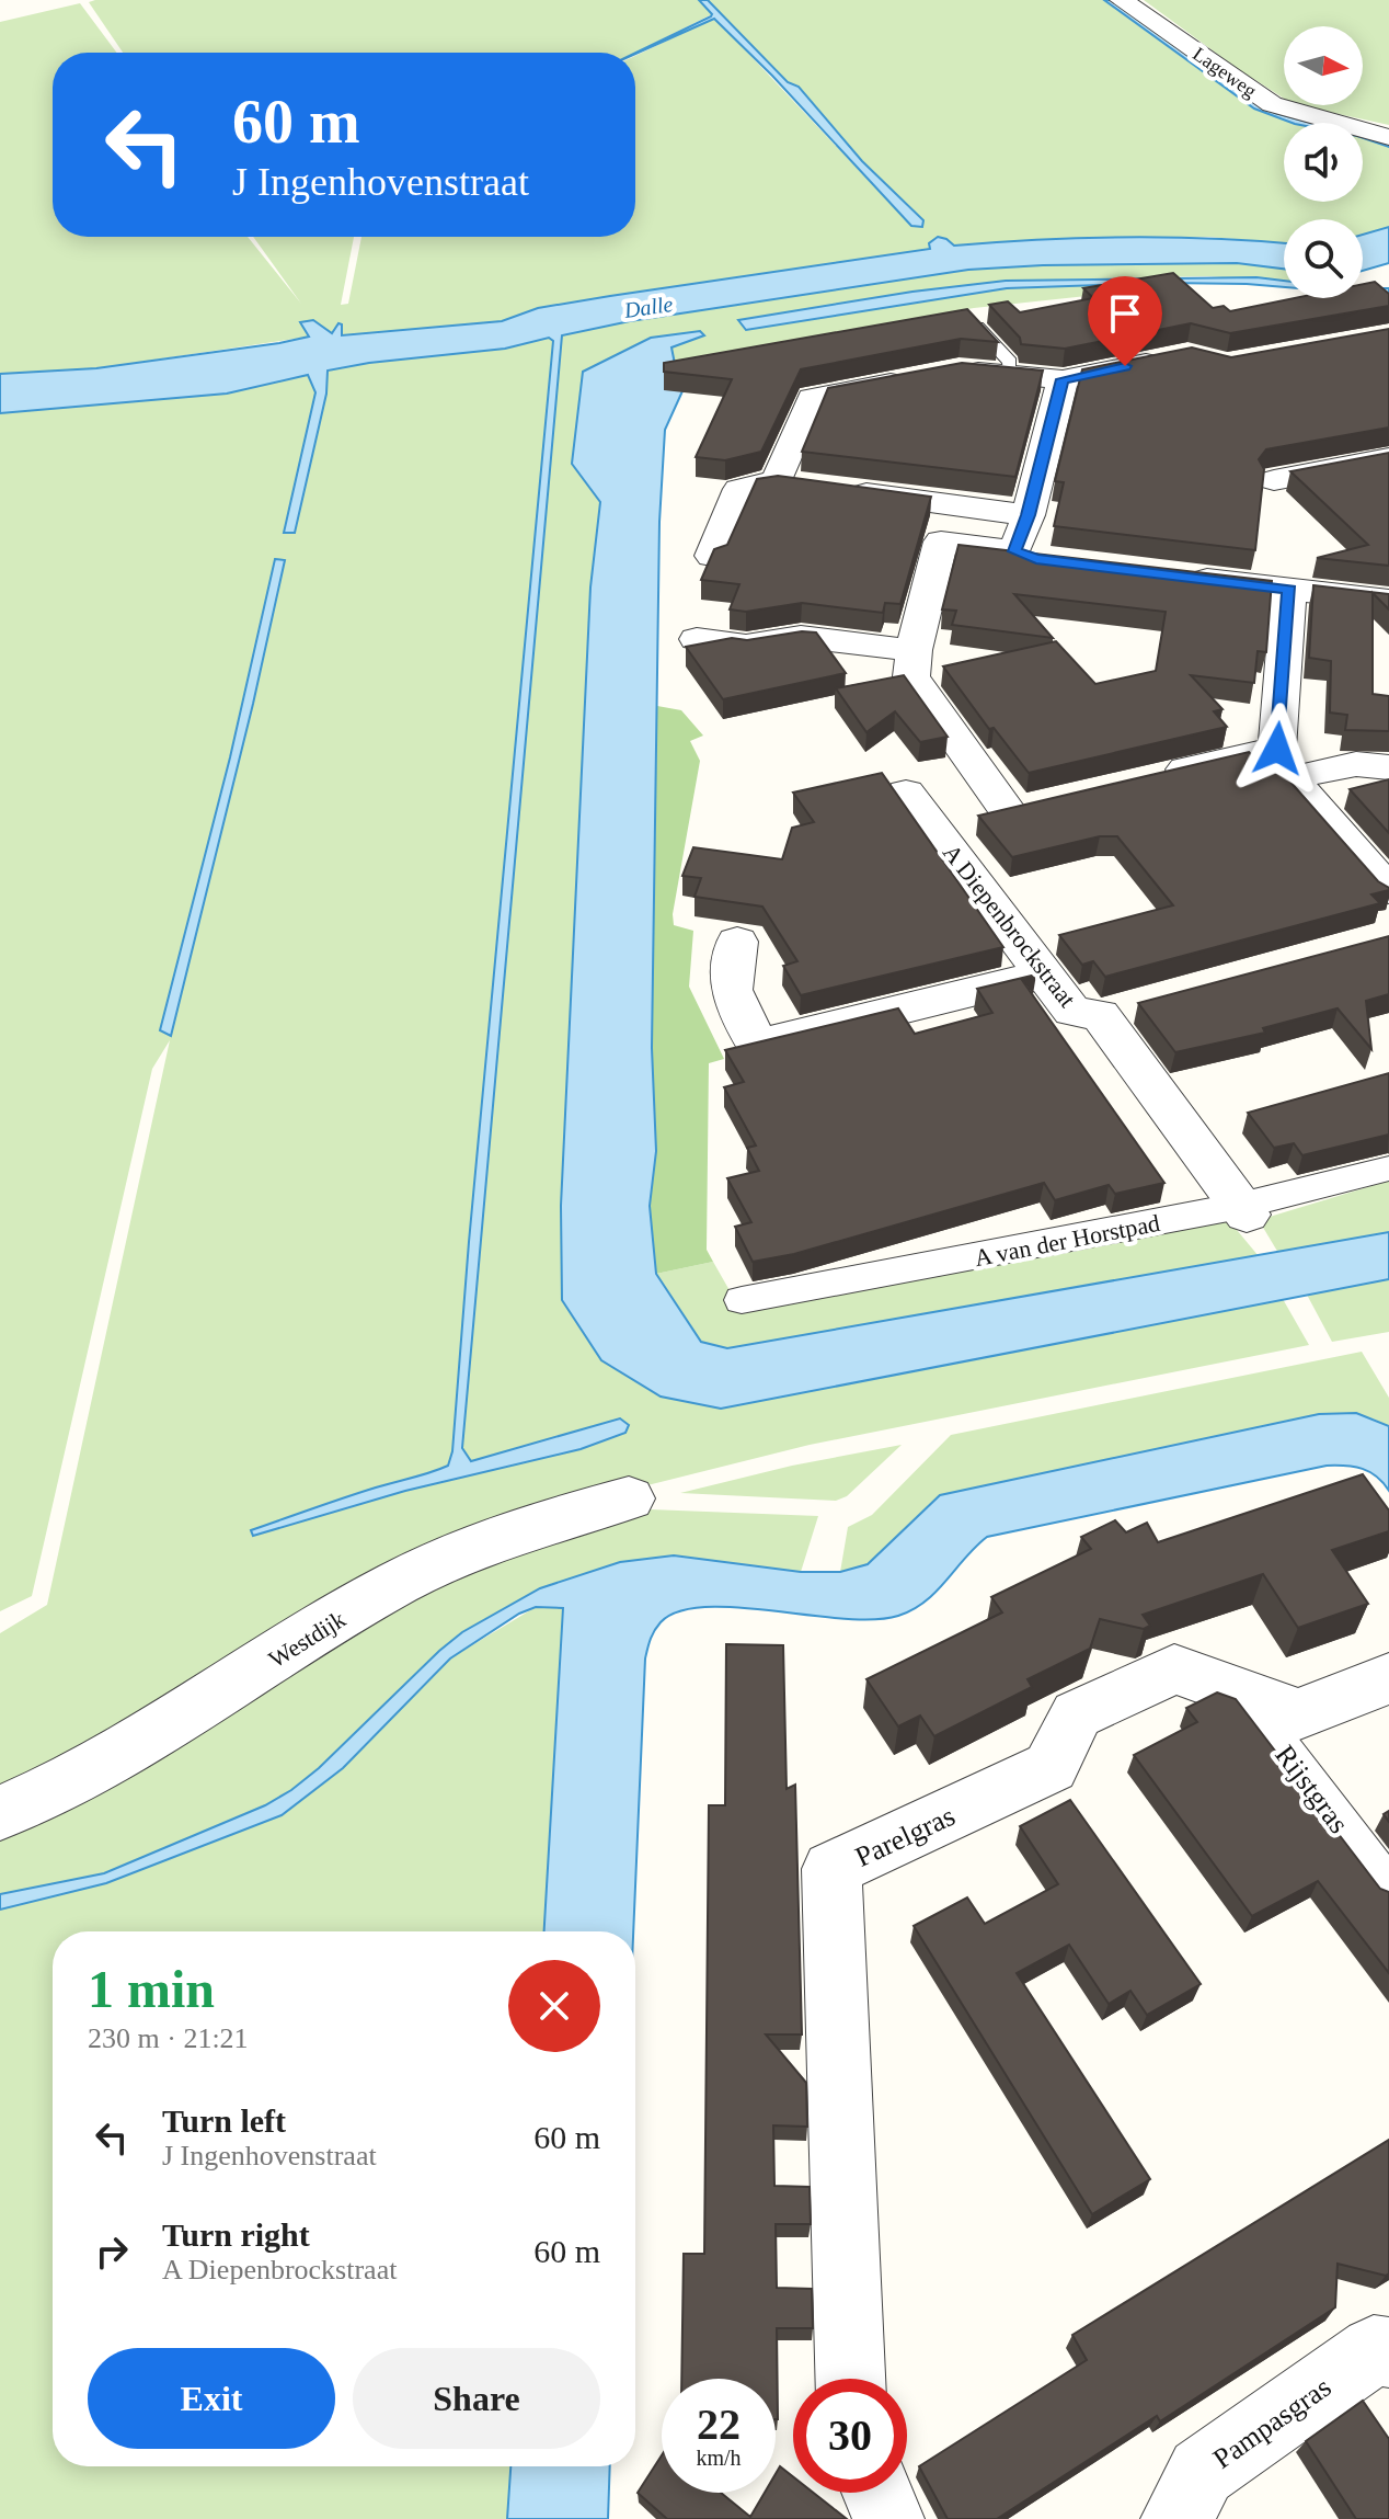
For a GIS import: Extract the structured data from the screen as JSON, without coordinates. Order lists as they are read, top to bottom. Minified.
{"streets":{"street":["Lageweg","A Diepenbrockstraat","A van der Horstpad","Westdijk","Rijstgras","Parelgras","Pampasgras"]},"crossings":[["A Diepenbrockstraat","A van der Horstpad"],["Rijstgras","Parelgras"]],"water":["Dalle"],"north":"right","page":{"turn":["60 m","J Ingenhovenstraat"],"heading":["1 min","230 m · 21:21"],"list":[{"name":"Turn left","note":"J Ingenhovenstraat","value":"60 m"},{"name":"Turn right","note":"A Diepenbrockstraat","value":"60 m"}],"buttons":["Exit","Share"],"speed":"22 km/h","limit":"30"}}
